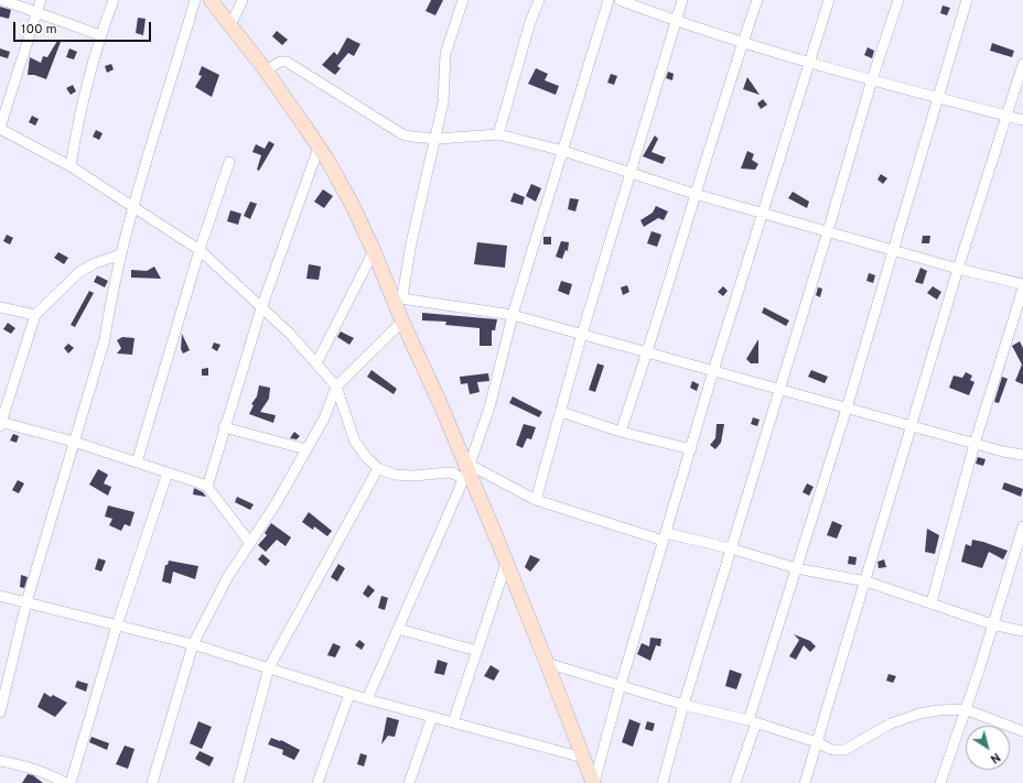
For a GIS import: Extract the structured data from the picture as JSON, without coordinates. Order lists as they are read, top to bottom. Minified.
{"scale_bar":"100 m","north":"bottom right"}
